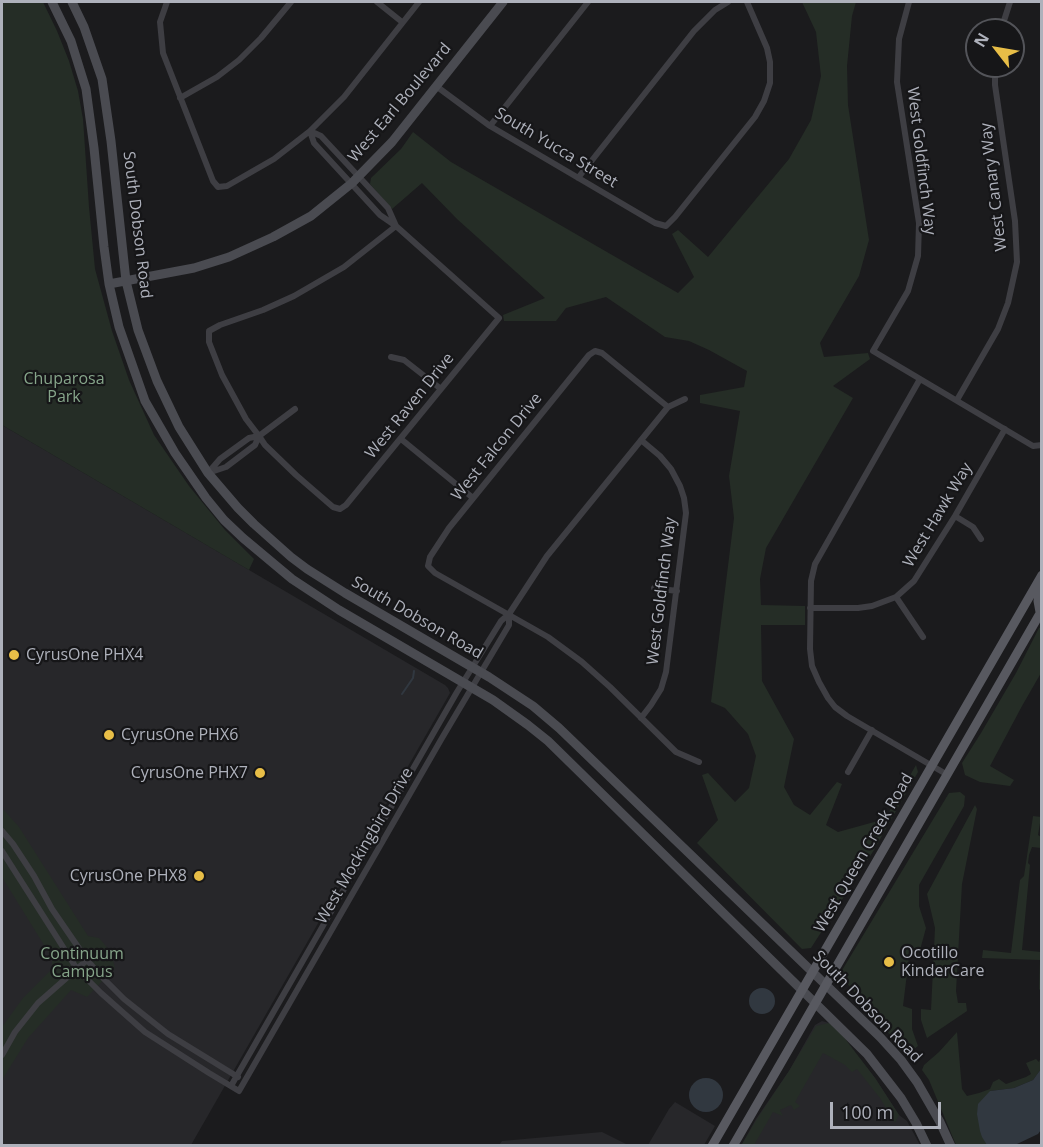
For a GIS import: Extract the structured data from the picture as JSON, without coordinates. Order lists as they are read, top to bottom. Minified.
{"streets":{"main road":["West Earl Boulevard","South Dobson Road","West Queen Creek Road"],"street":["South Yucca Street","West Goldfinch Way","West Canary Way","West Raven Drive","West Falcon Drive","West Hawk Way","West Mockingbird Drive"]},"crossings":[["West Earl Boulevard","South Yucca Street"],["West Earl Boulevard","South Dobson Road"],["West Goldfinch Way","West Mockingbird Drive"],["South Dobson Road","West Mockingbird Drive"],["South Dobson Road","West Queen Creek Road"],["West Falcon Drive","West Mockingbird Drive"]],"parks":["Chuparosa Park","Continuum Campus"],"places":["CyrusOne PHX4","CyrusOne PHX6","CyrusOne PHX7","CyrusOne PHX8","Ocotillo KinderCare"],"scale_bar":"100 m","north":"top left"}
